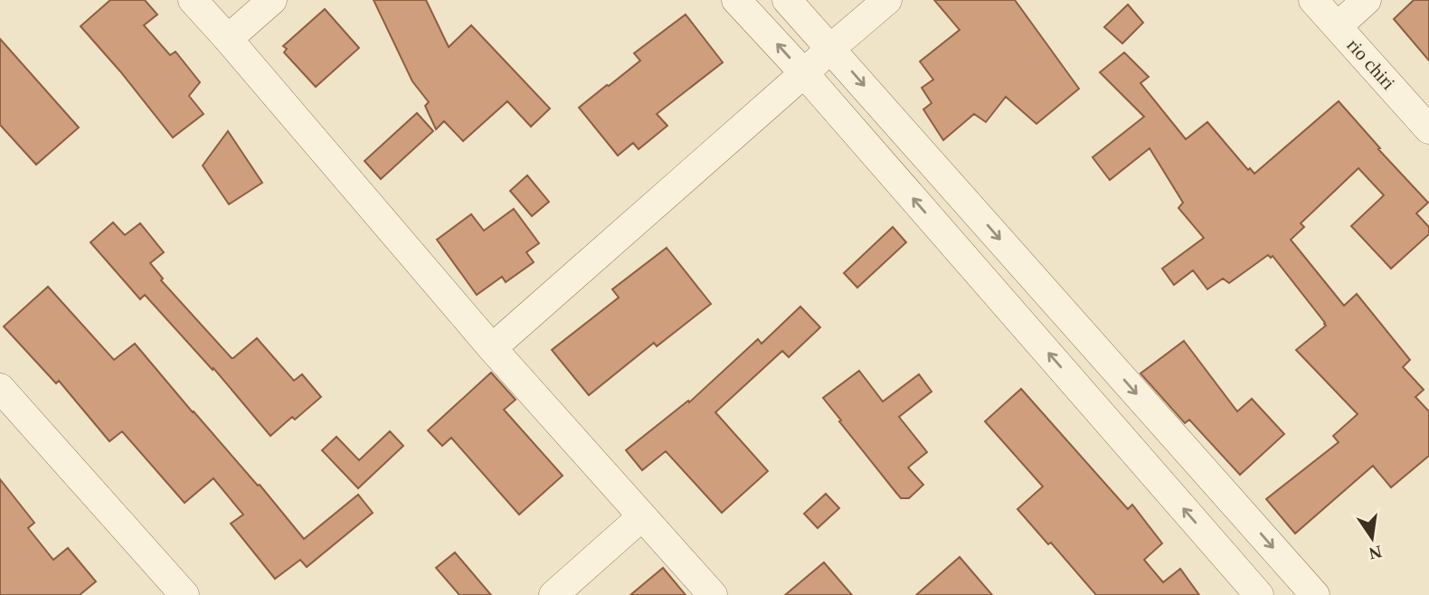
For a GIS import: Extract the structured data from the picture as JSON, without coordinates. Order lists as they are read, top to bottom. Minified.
{"streets":{"street":["rio chiri"]},"north":"bottom"}
